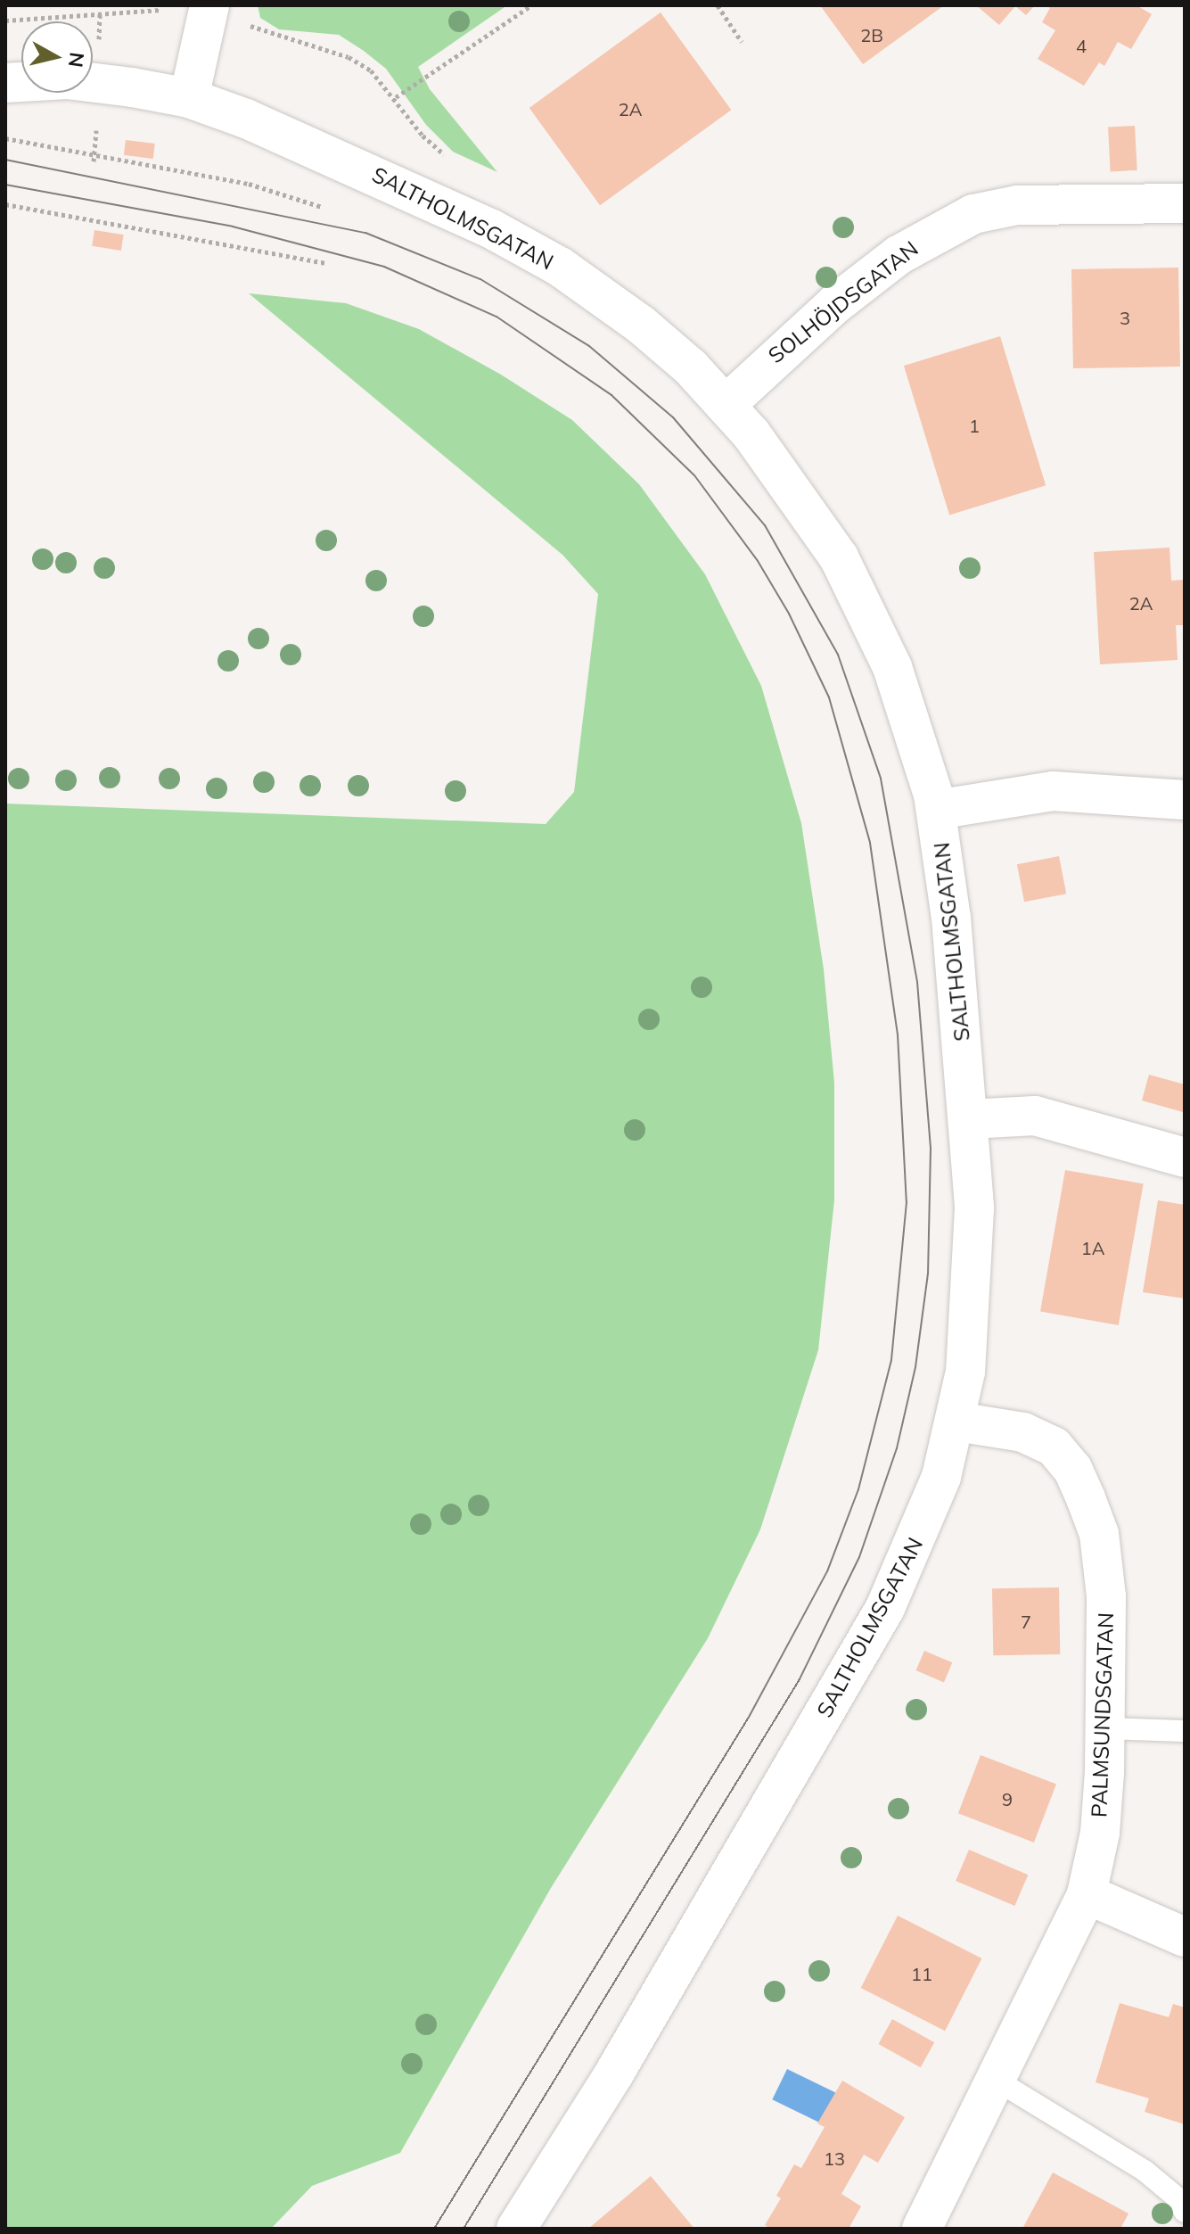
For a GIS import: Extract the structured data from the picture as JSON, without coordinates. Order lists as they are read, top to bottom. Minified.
{"streets":{"street":["SALTHOLMSGATAN","SOLHÖJDSGATAN","PALMSUNDSGATAN"]},"crossings":[["SALTHOLMSGATAN","SOLHÖJDSGATAN"],["SALTHOLMSGATAN","PALMSUNDSGATAN"]],"house_numbers":["2B","4","2A","3","1","2A","1A","7","9","11","13"],"north":"right"}
